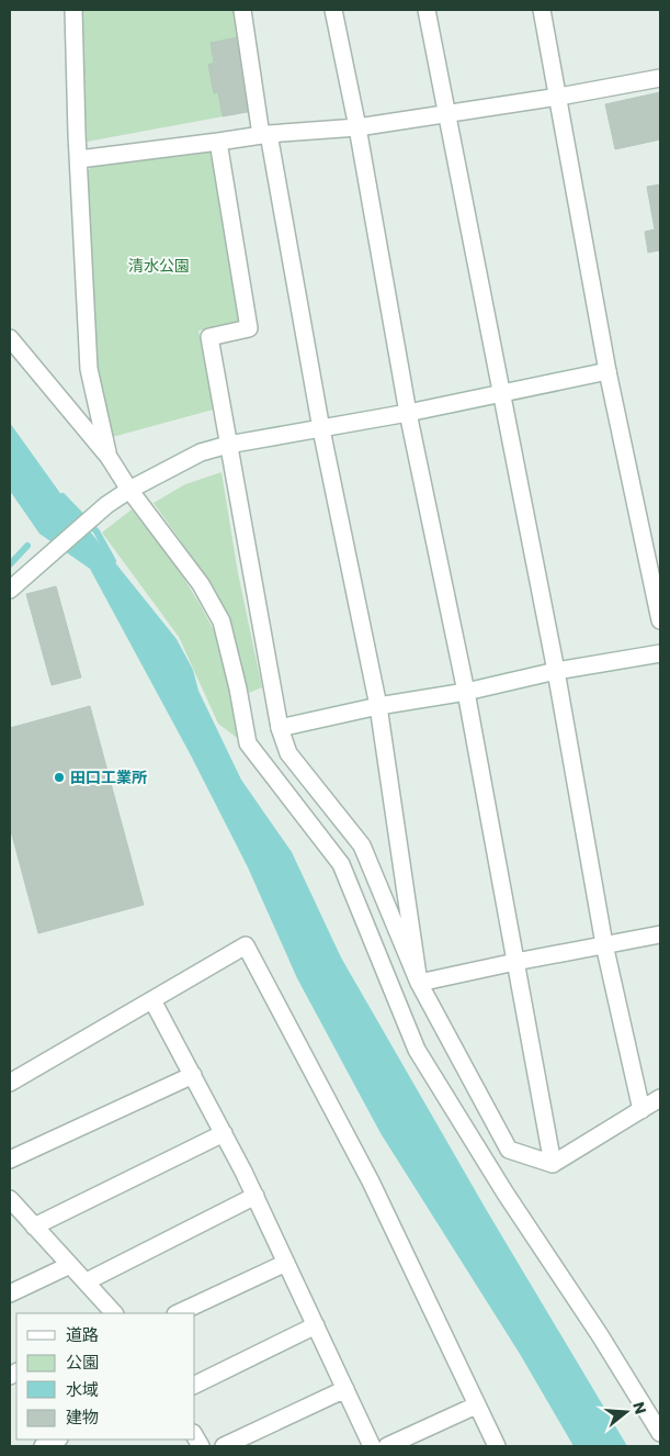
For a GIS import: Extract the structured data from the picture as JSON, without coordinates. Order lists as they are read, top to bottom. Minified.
{"parks":["清水公園"],"places":["田口工業所"],"legend":["道路","公園","水域","建物"],"north":"right"}
